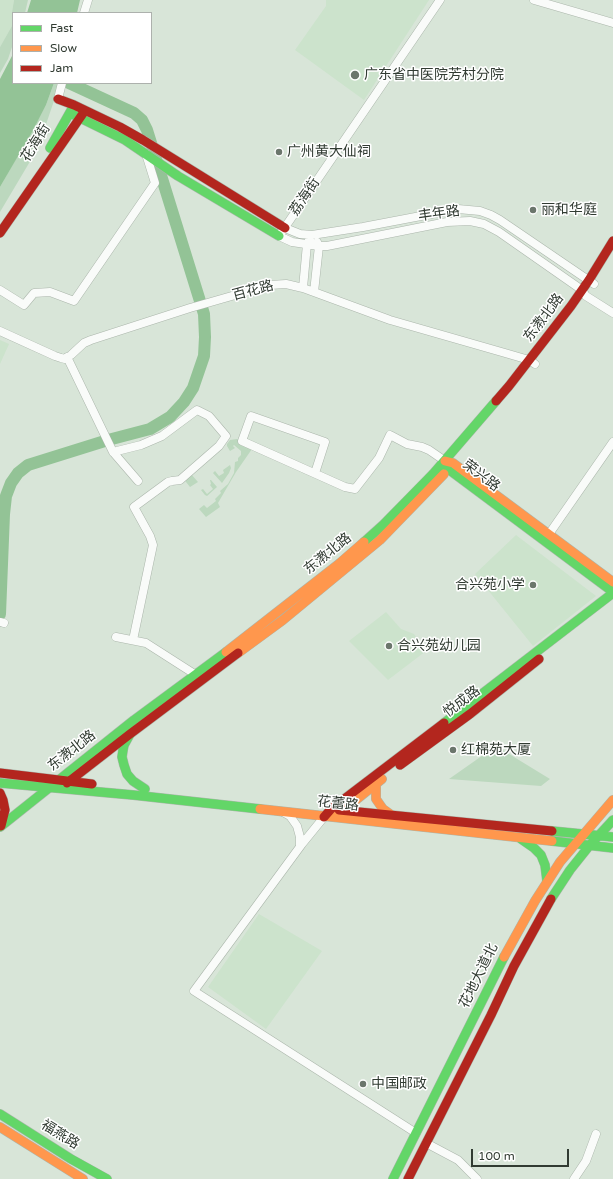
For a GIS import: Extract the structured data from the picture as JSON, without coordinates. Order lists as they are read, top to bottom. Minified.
{"streets":{"main road":["花海街","东漖北路","荣兴路","悦成路","花蕾路","花地大道北","福燕路"],"street":["荔海街","丰年路","百花路"]},"crossings":[["荔海街","丰年路"],["丰年路","东漖北路"],["百花路","东漖北路"],["东漖北路","荣兴路"],["东漖北路","花蕾路"],["荣兴路","悦成路"],["悦成路","花蕾路"],["花蕾路","花地大道北"]],"places":["广东省中医院芳村分院","广州黄大仙祠","丽和华庭","合兴苑小学","合兴苑幼儿园","红棉苑大厦","中国邮政"],"legend":["Fast","Slow","Jam"],"scale_bar":"100 m"}
